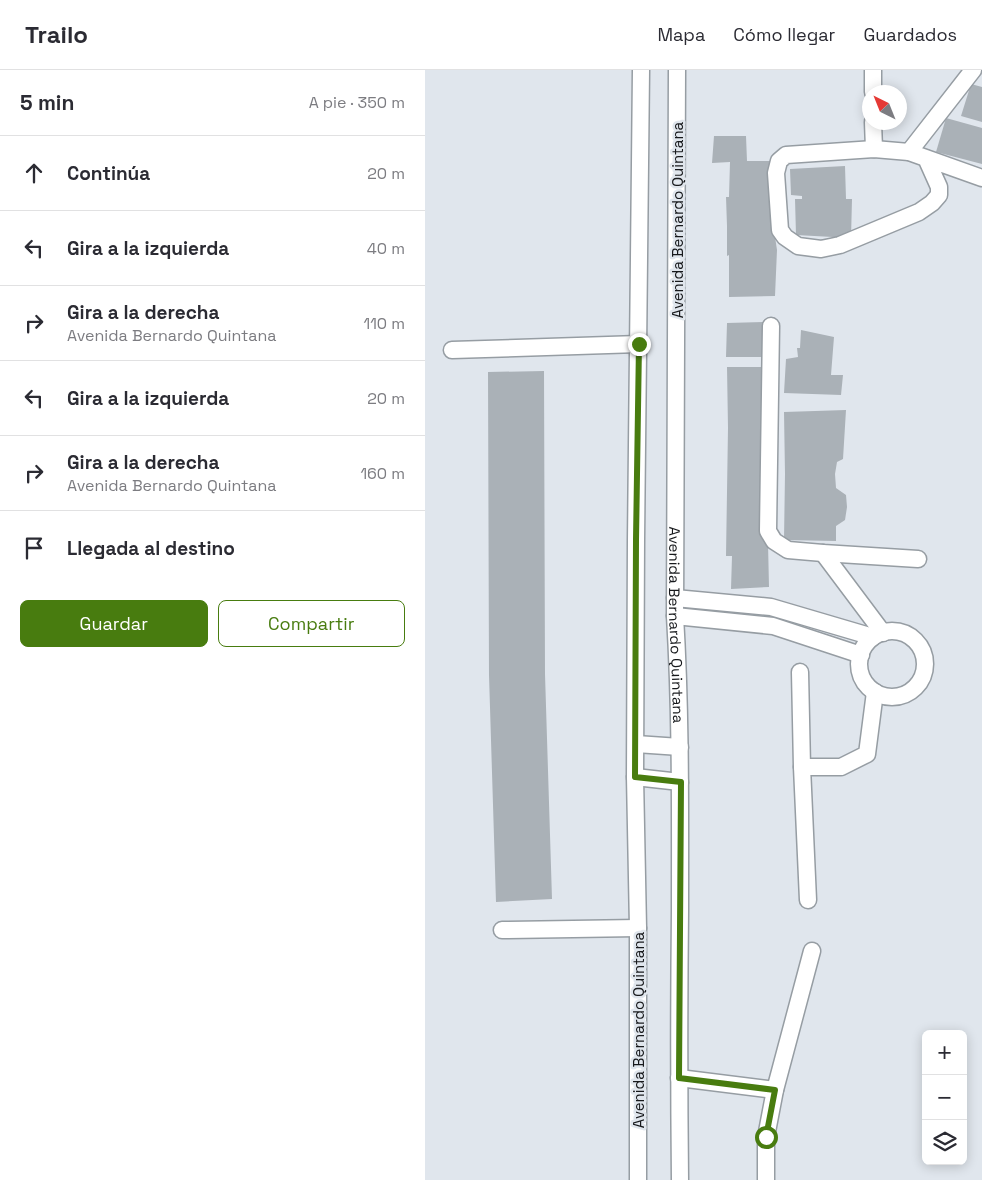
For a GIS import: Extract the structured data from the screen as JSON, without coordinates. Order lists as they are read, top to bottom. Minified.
{"streets":{"street":["Avenida Bernardo Quintana"]},"north":"top left","page":{"header":"Trailo","nav":["Mapa","Cómo llegar","Guardados"],"heading":["5 min","A pie · 350 m"],"list":[["Continúa","20 m"],["Gira a la izquierda","40 m"],["Gira a la derecha","Avenida Bernardo Quintana","110 m"],["Gira a la izquierda","20 m"],["Gira a la derecha","Avenida Bernardo Quintana","160 m"],"Llegada al destino"],"buttons":["Guardar","Compartir"],"map_buttons":["+","−"]}}
